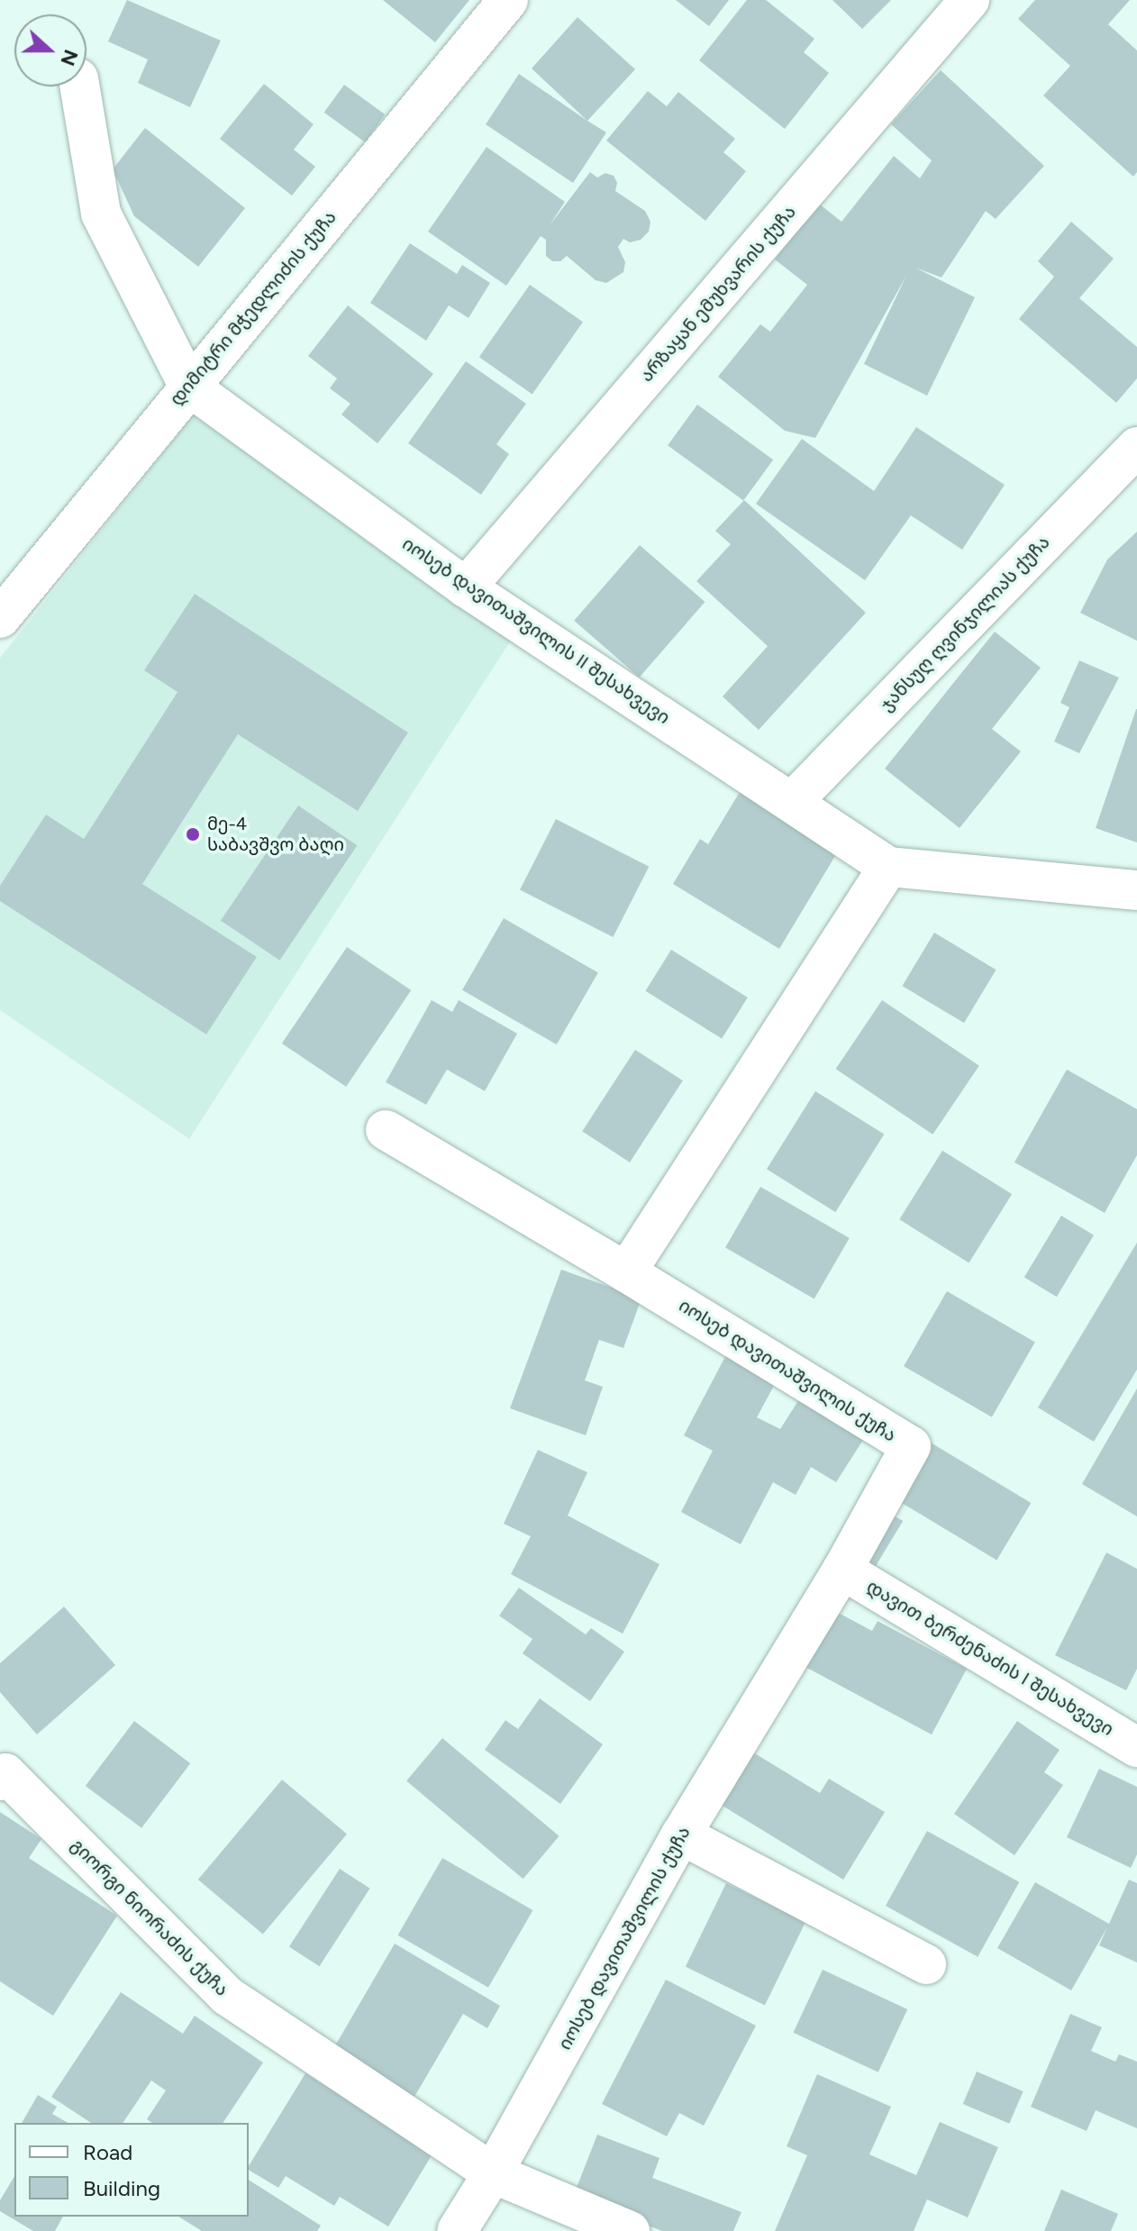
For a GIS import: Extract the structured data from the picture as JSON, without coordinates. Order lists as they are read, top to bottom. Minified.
{"streets":{"street":["არზაყან ემუხვარის ქუჩა","დიმიტრი მჭედლიძის ქუჩა","ჯანსუღ ღვინჯილიას ქუჩა","იოსებ დავითაშვილის II შესახვევი","იოსებ დავითაშვილის ქუჩა","დავით ბერძენაძის I შესახვევი","გიორგი ნიორაძის ქუჩა"]},"crossings":[["არზაყან ემუხვარის ქუჩა","იოსებ დავითაშვილის II შესახვევი"],["დიმიტრი მჭედლიძის ქუჩა","იოსებ დავითაშვილის II შესახვევი"],["ჯანსუღ ღვინჯილიას ქუჩა","იოსებ დავითაშვილის II შესახვევი"],["იოსებ დავითაშვილის ქუჩა","დავით ბერძენაძის I შესახვევი"],["იოსებ დავითაშვილის ქუჩა","გიორგი ნიორაძის ქუჩა"]],"places":["მე-4 საბავშვო ბაღი"],"legend":["Road","Building"],"north":"right"}
